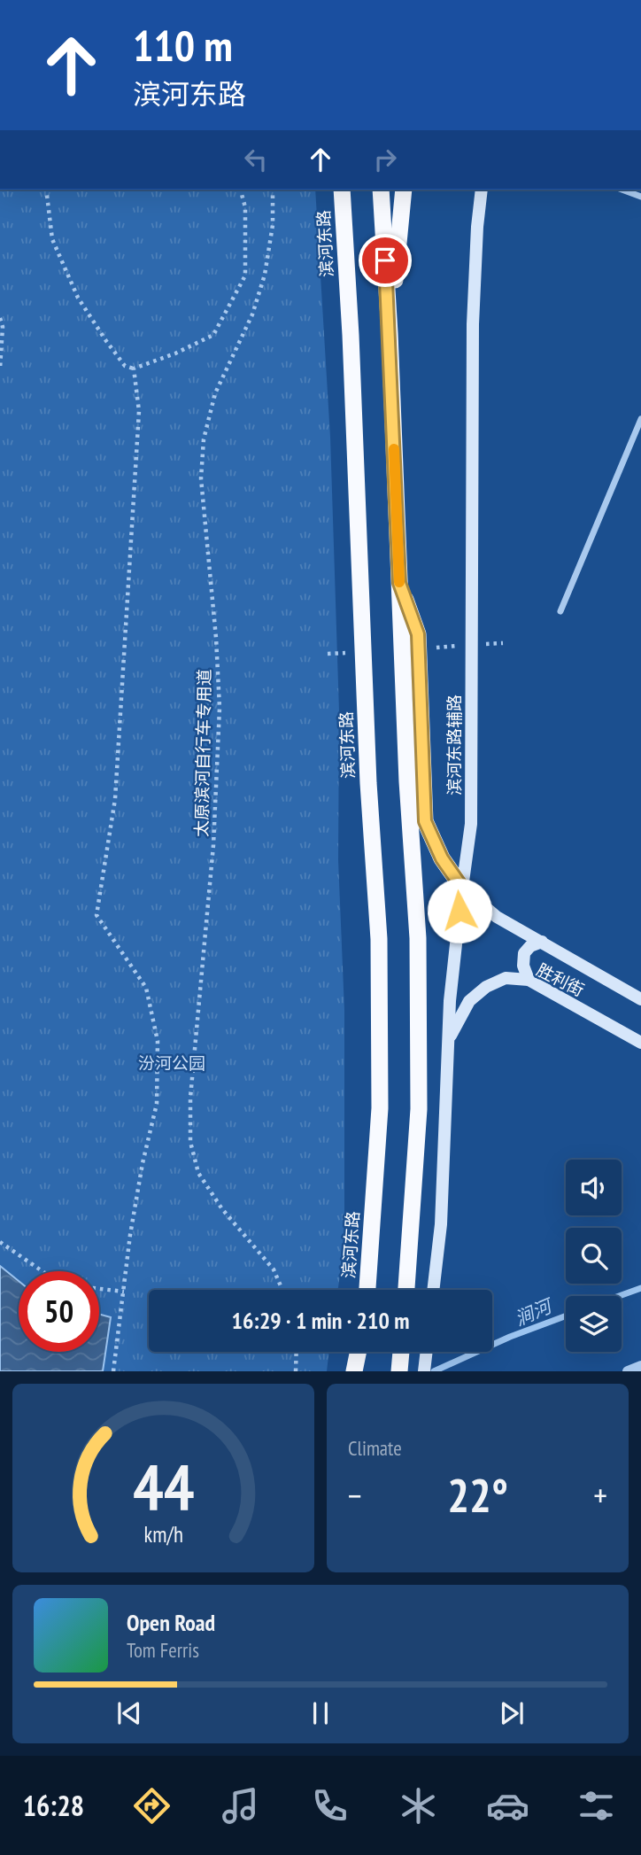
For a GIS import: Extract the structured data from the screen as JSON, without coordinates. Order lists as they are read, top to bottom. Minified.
{"streets":{"highway":["滨河东路"],"main road":["滨河东路辅路","胜利街"],"path":["太原滨河自行车专用道"]},"crossings":[["滨河东路辅路","胜利街"]],"water":["涧河"],"parks":["汾河公园"],"page":{"turn":["110 m","滨河东路"],"limit":"50","trip":"16:29 · 1 min · 210 m","tile":"Climate","heat":["−","22°","+"],"song":["Open Road","Tom Ferris"],"tabs":"16:28","gauge":["44","km/h"]}}
